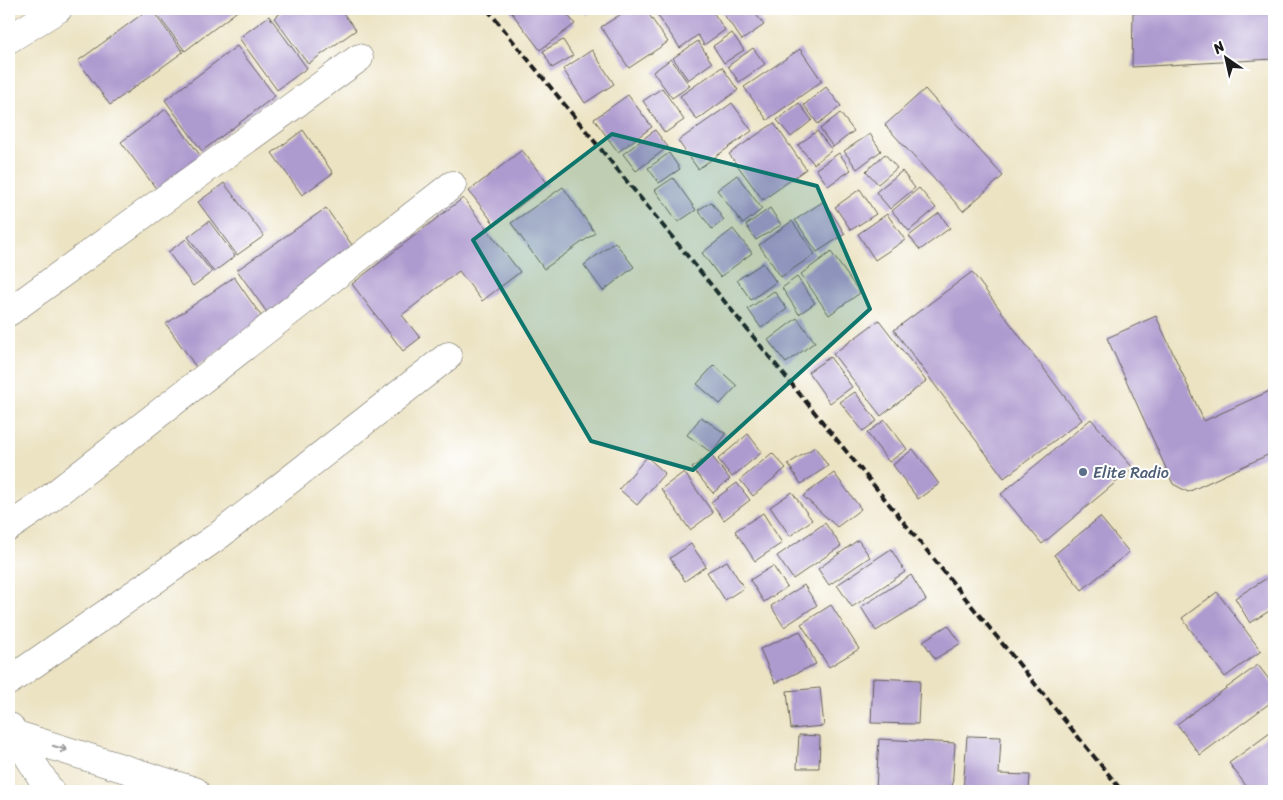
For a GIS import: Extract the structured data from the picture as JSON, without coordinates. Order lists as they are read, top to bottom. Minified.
{"places":["Elite Radio"],"north":"top left"}
